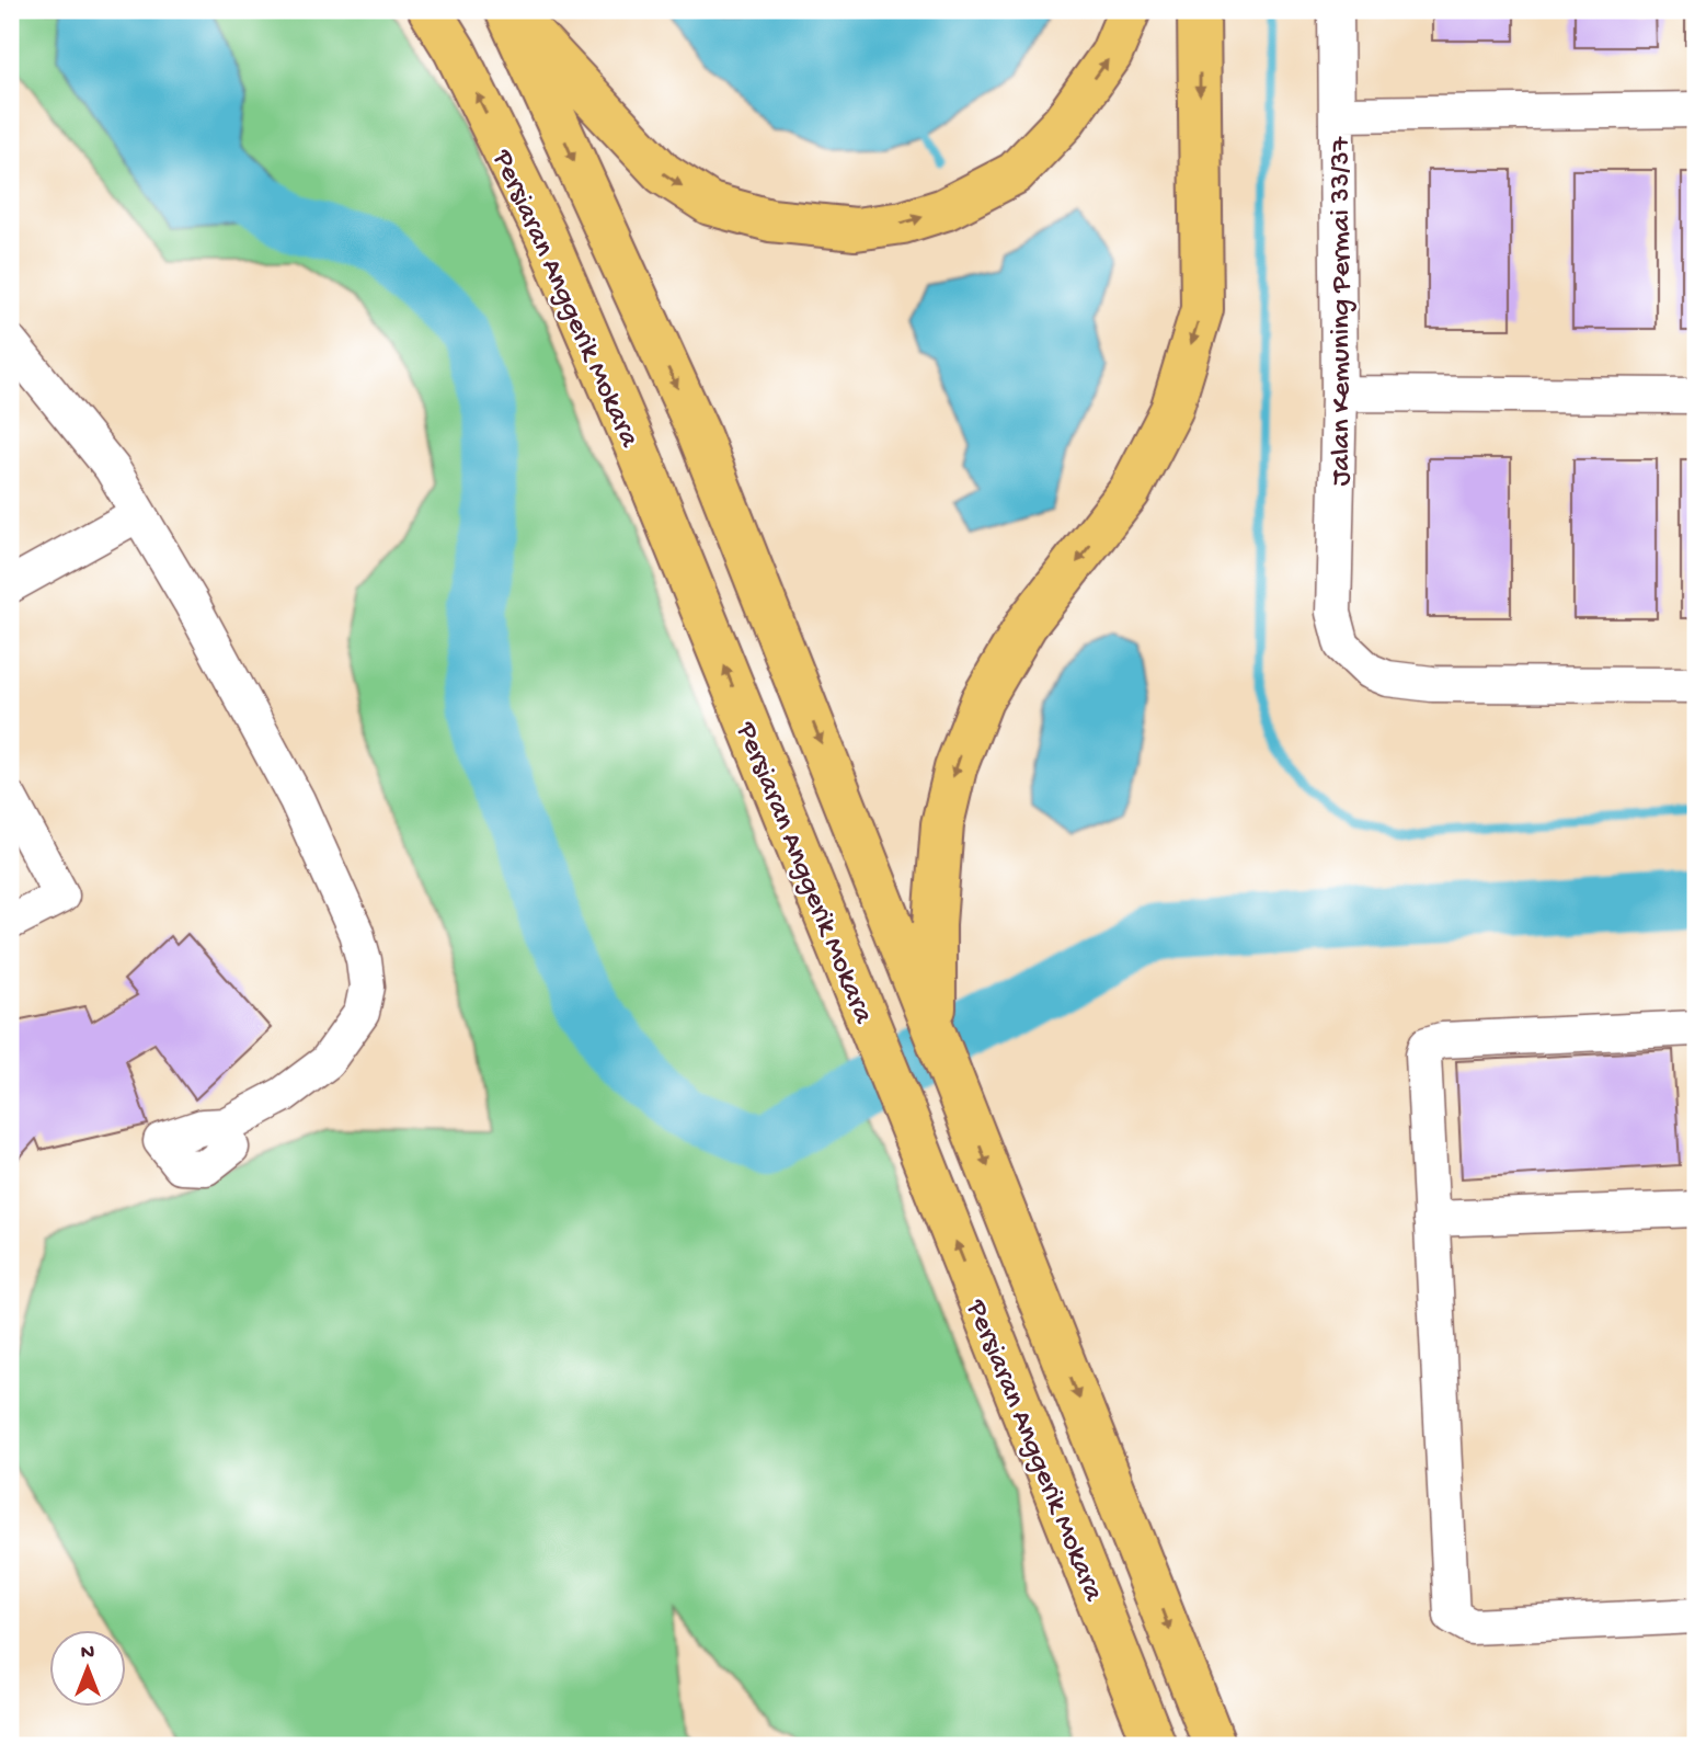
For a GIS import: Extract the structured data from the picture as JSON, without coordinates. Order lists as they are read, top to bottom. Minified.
{"streets":{"main road":["Persiaran Anggerik Mokara"],"street":["Jalan Kemuning Permai 33/37"]},"north":"top"}
